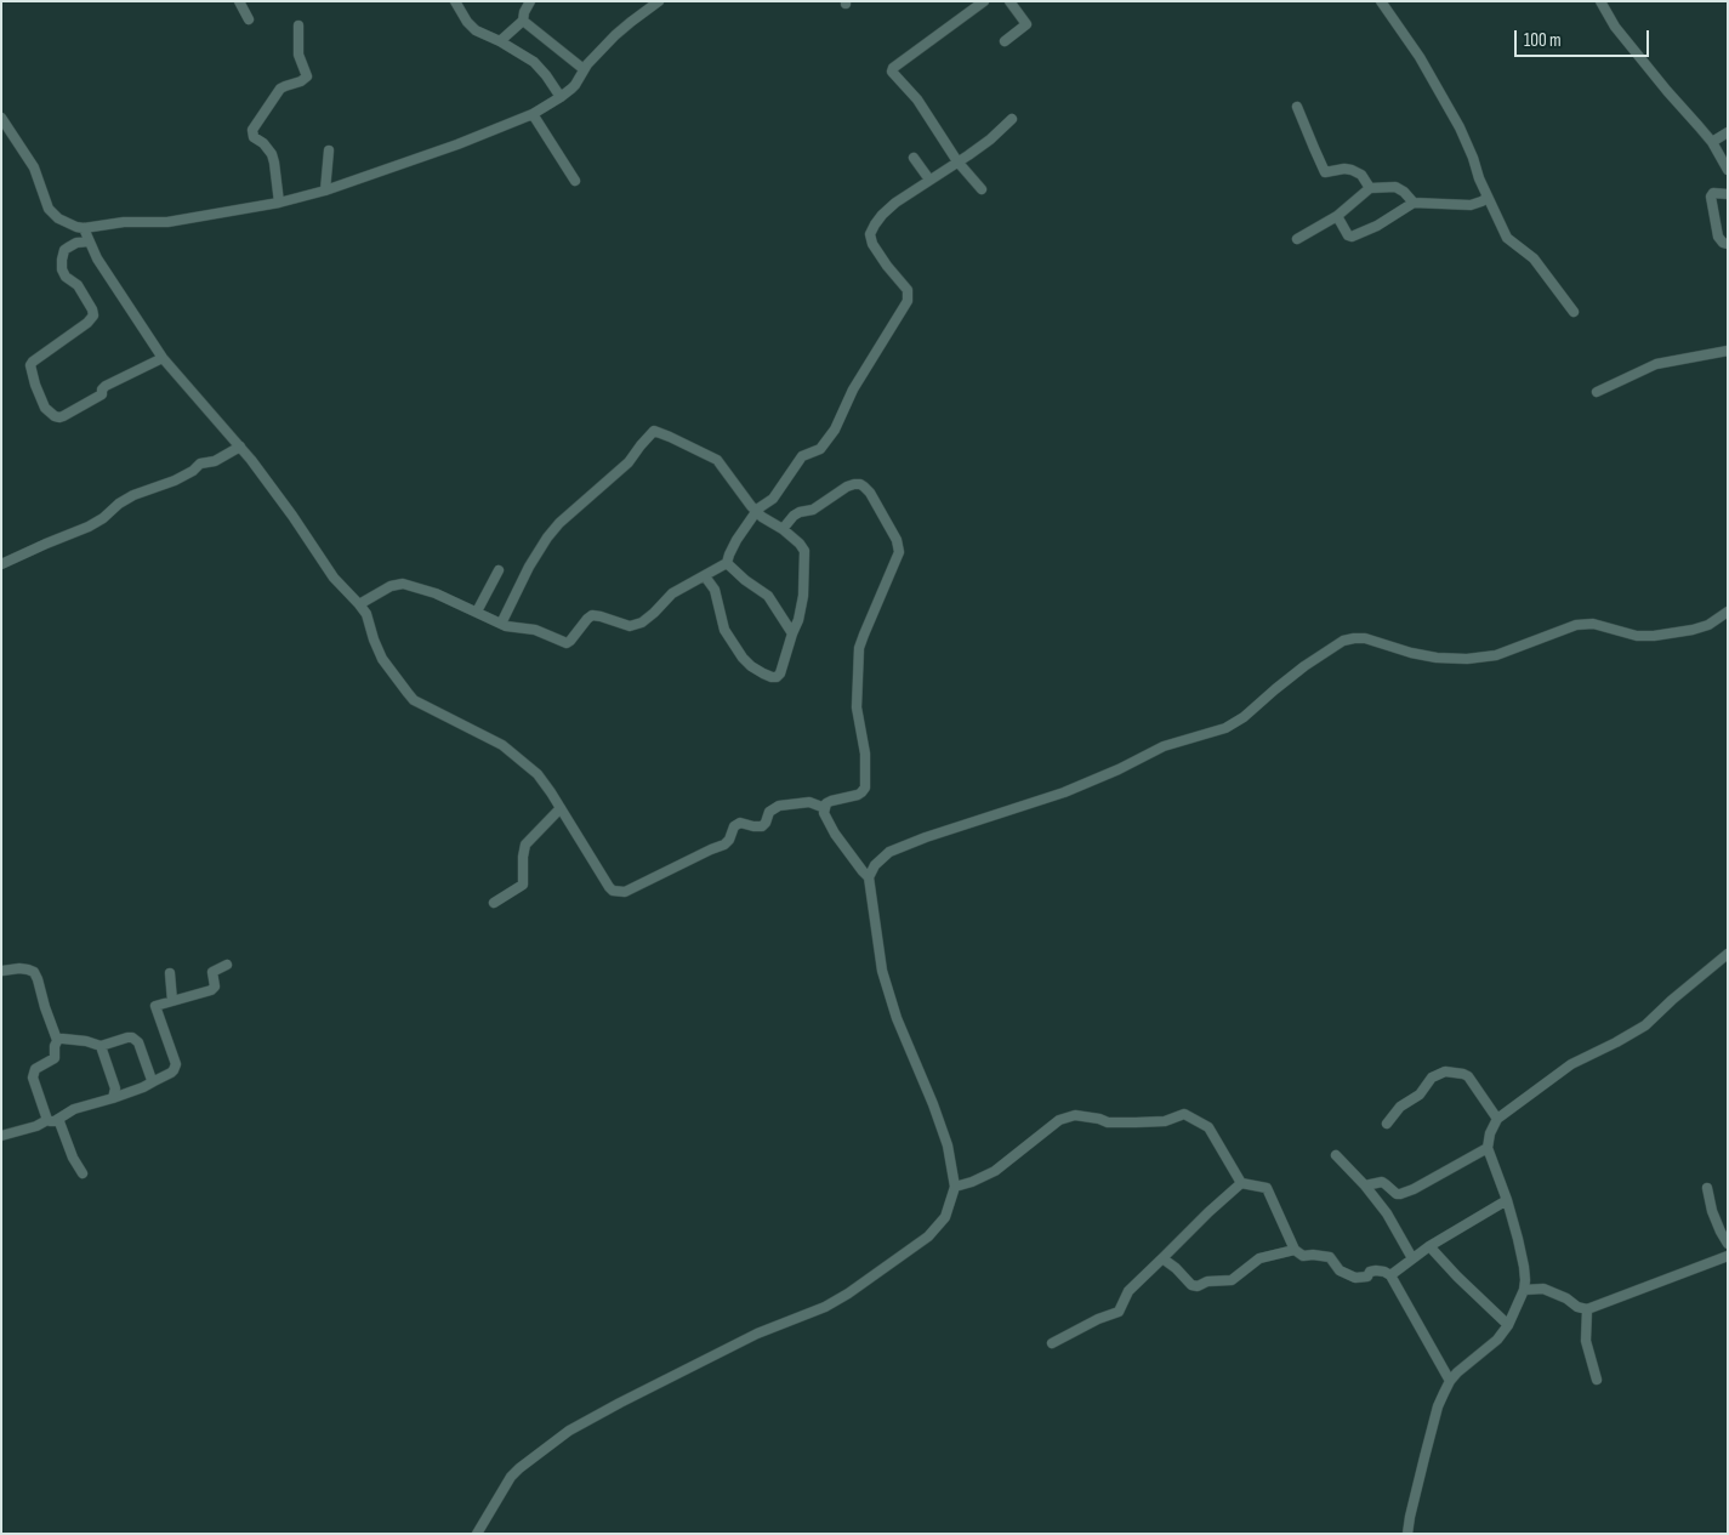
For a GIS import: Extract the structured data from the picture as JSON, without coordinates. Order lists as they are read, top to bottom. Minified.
{"scale_bar":"100 m"}
